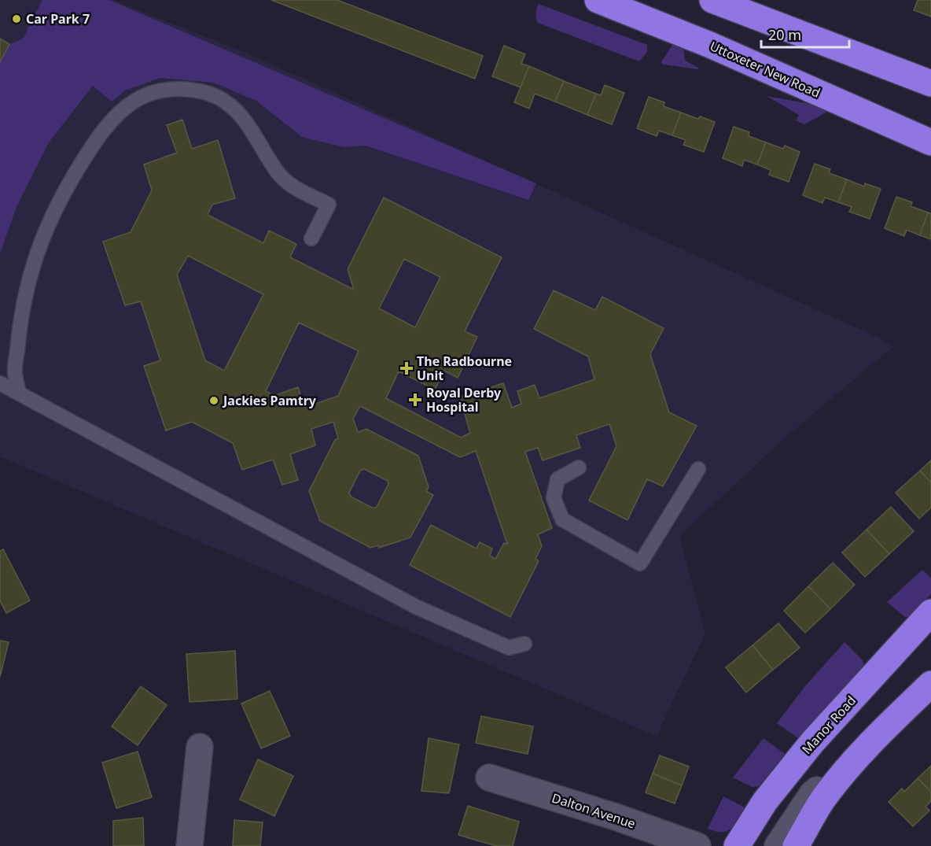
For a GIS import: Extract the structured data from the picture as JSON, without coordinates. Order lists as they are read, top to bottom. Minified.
{"streets":{"highway":["Uttoxeter New Road","Manor Road"],"street":["Dalton Avenue"]},"places":{"other":["Car Park 7","Jackies Pamtry"],"health":["The Radbourne Unit","Royal Derby Hospital"]},"scale_bar":"20 m"}
